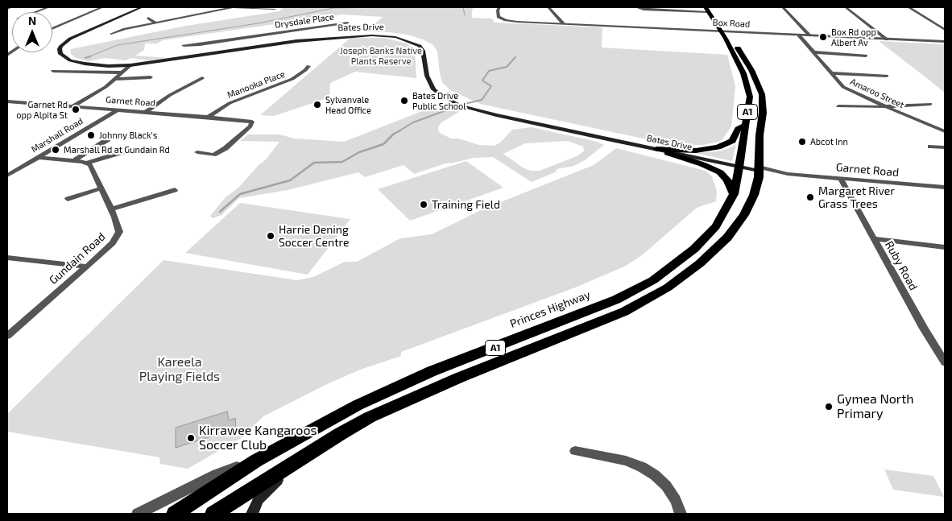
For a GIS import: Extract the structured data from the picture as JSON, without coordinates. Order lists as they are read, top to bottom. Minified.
{"streets":{"highway":["A1","Princes Highway"],"main road":["Bates Drive"],"street":["Drysdale Place","Box Road","Manooka Place","Amaroo Street","Garnet Road","Marshall Road","Gundain Road","Ruby Road"]},"crossings":[["Drysdale Place","Bates Drive"],["Box Road","Amaroo Street"],["Box Road","Princes Highway"],["Bates Drive","Garnet Road"],["Bates Drive","Princes Highway"],["Manooka Place","Garnet Road"],["Garnet Road","Marshall Road"],["Garnet Road","Ruby Road"],["Garnet Road","Princes Highway"]],"parks":["Joseph Banks Native Plants Reserve","Kareela Playing Fields"],"places":["Box Rd opp Albert Av","Bates Drive Public School","Sylvanvale Head Office","Garnet Rd opp Alpita St","Johnny Black's","Abcot Inn","Marshall Rd at Gundain Rd","Margaret River Grass Trees","Training Field","Harrie Dening Soccer Centre","Gymea North Primary","Kirrawee Kangaroos Soccer Club"],"north":"top"}
